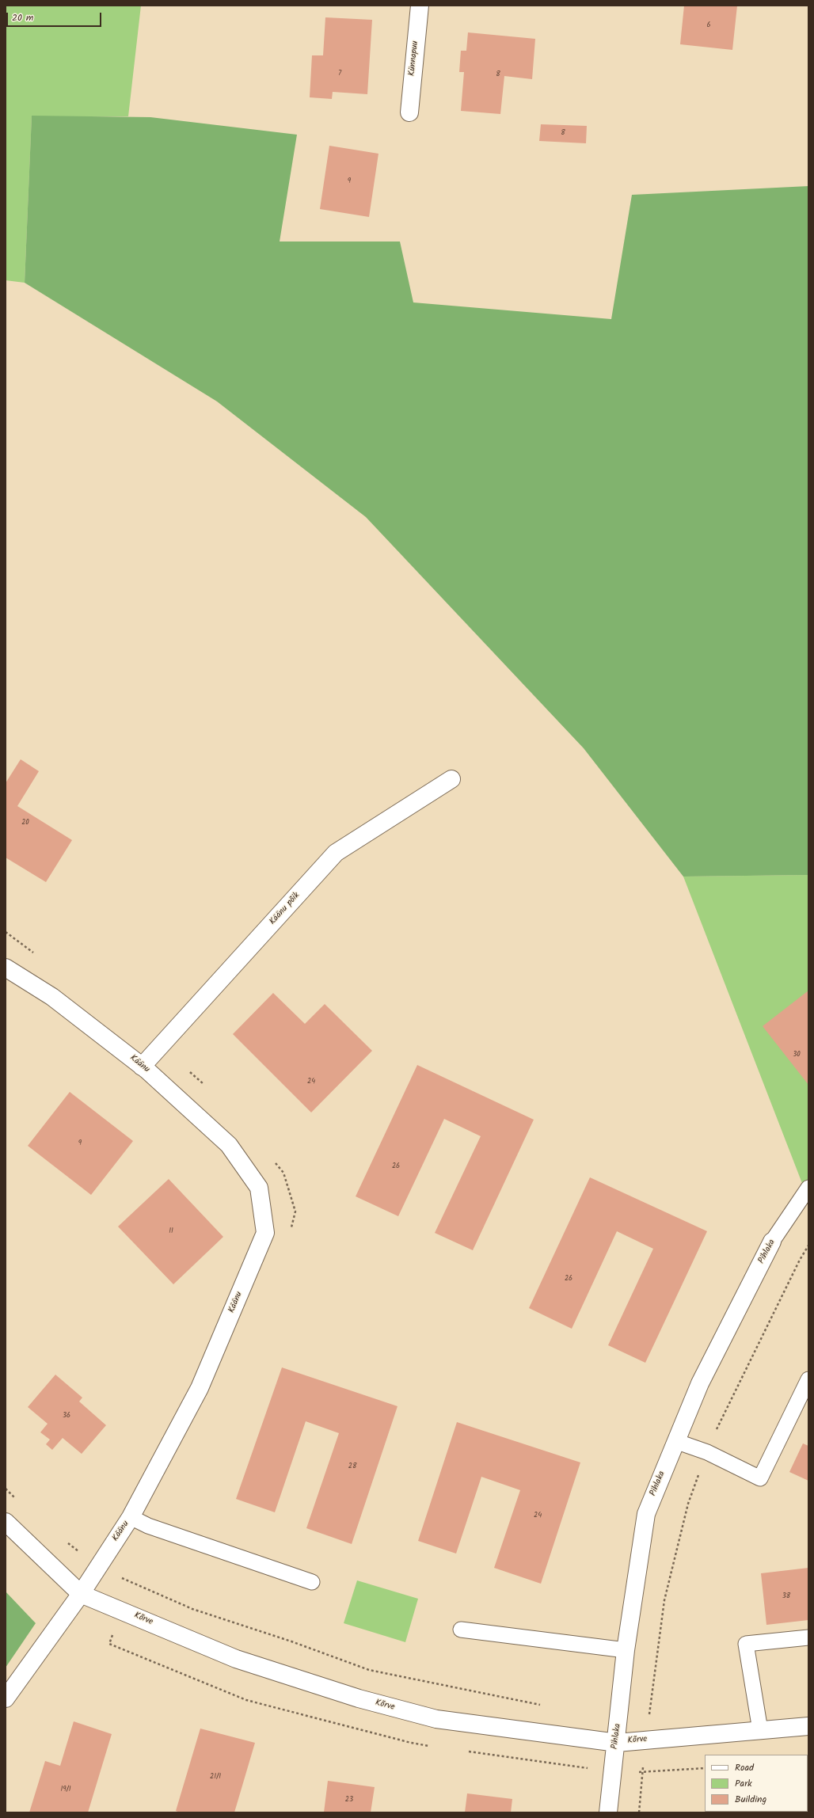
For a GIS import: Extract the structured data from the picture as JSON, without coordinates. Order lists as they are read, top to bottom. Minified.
{"streets":{"street":["Künnapuu","Käänu põik","Käänu","Pihlaka","Kõrve"]},"crossings":[["Käänu põik","Käänu"],["Käänu","Kõrve"],["Pihlaka","Kõrve"]],"house_numbers":["6","7","8","8","9","20","30","24","9","26","11","26","36","28","24","38","21/1","19/1","23"],"legend":["Road","Park","Building"],"scale_bar":"20 m"}
